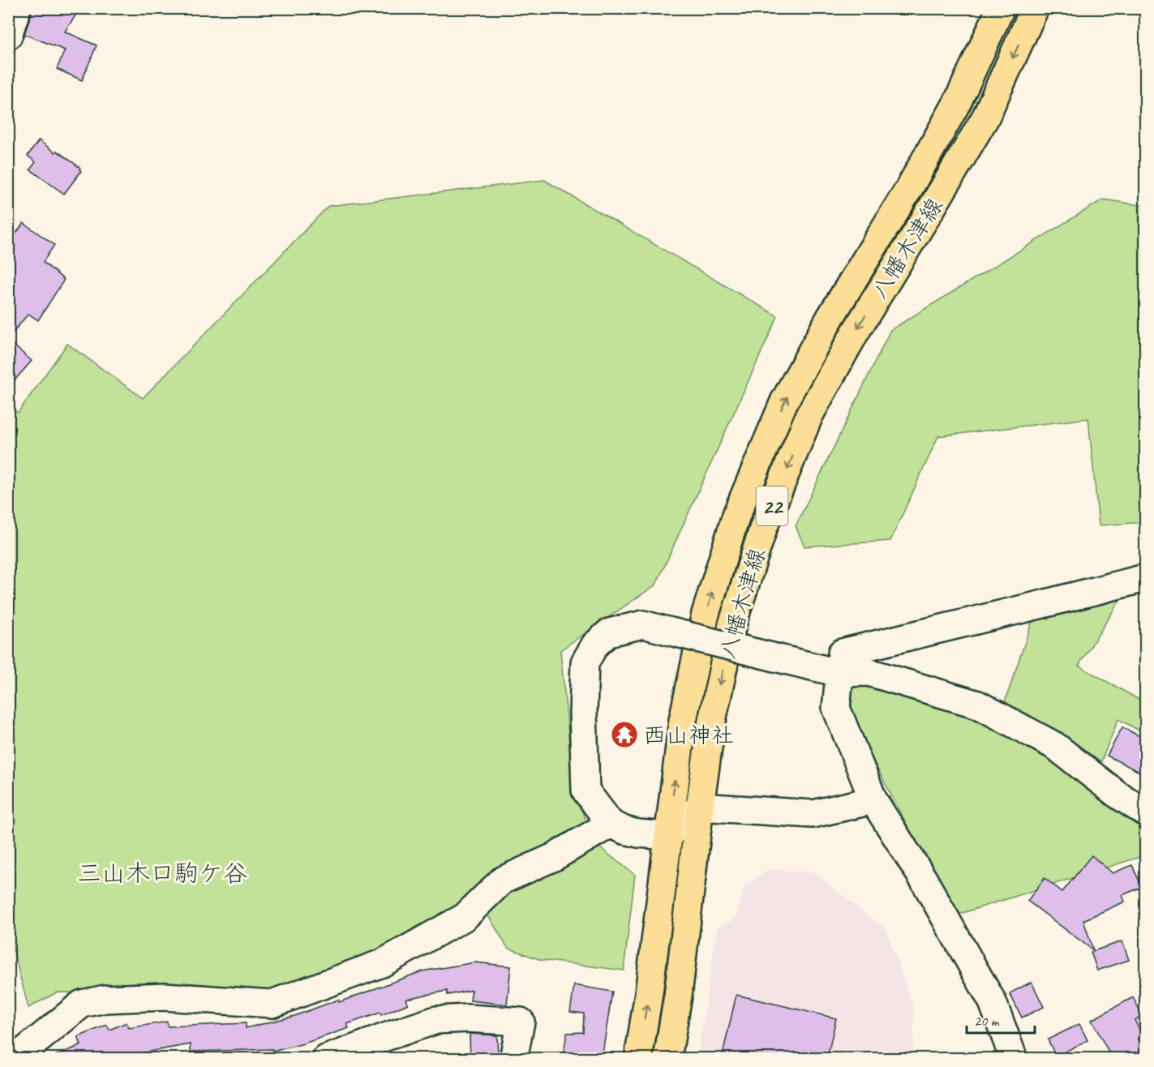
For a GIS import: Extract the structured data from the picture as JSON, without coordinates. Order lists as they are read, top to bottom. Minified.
{"streets":{"main road":["八幡木津線","22"]},"districts":["三山木口駒ケ谷"],"places":{"temple":["西山神社"]},"scale_bar":"20 m"}
